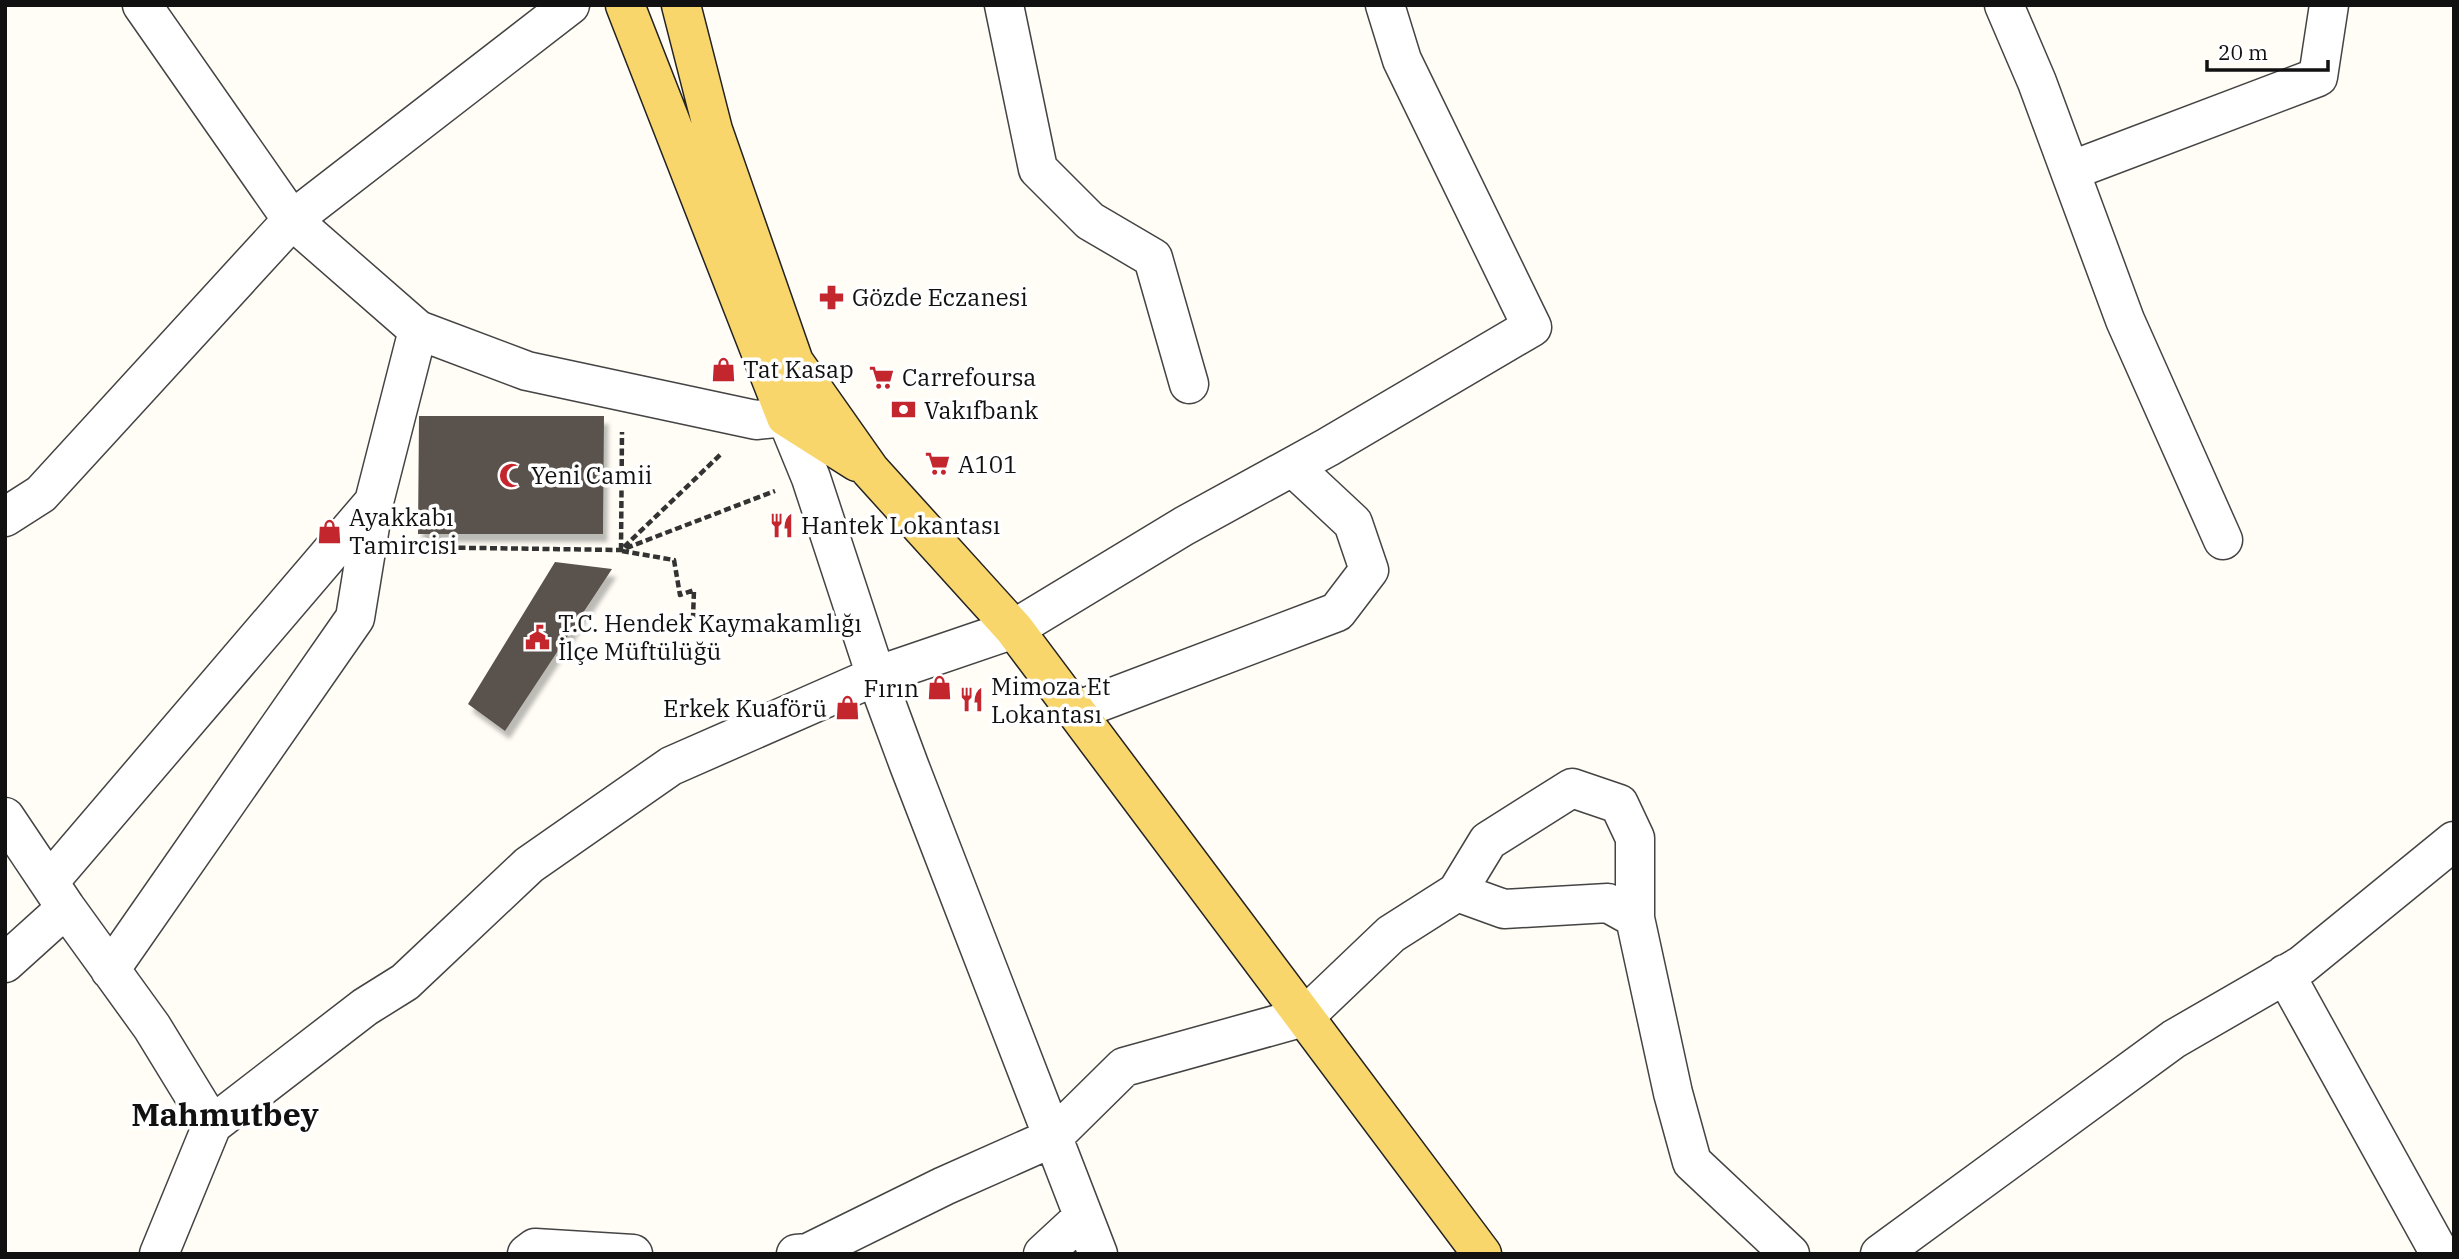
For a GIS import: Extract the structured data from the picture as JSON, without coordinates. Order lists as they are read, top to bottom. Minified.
{"districts":["Mahmutbey"],"places":{"pharmacy":["Gözde Eczanesi"],"shop":["Tat Kasap","Ayakkabı Tamircisi","Fırın","Erkek Kuaförü"],"supermarket":["Carrefoursa","A101"],"bank":["Vakıfbank"],"mosque":["Yeni Camii"],"restaurant":["Hantek Lokantası","Mimoza Et Lokantası"],"public building":["T.C. Hendek Kaymakamlığı İlçe Müftülüğü"]},"scale_bar":"20 m"}
